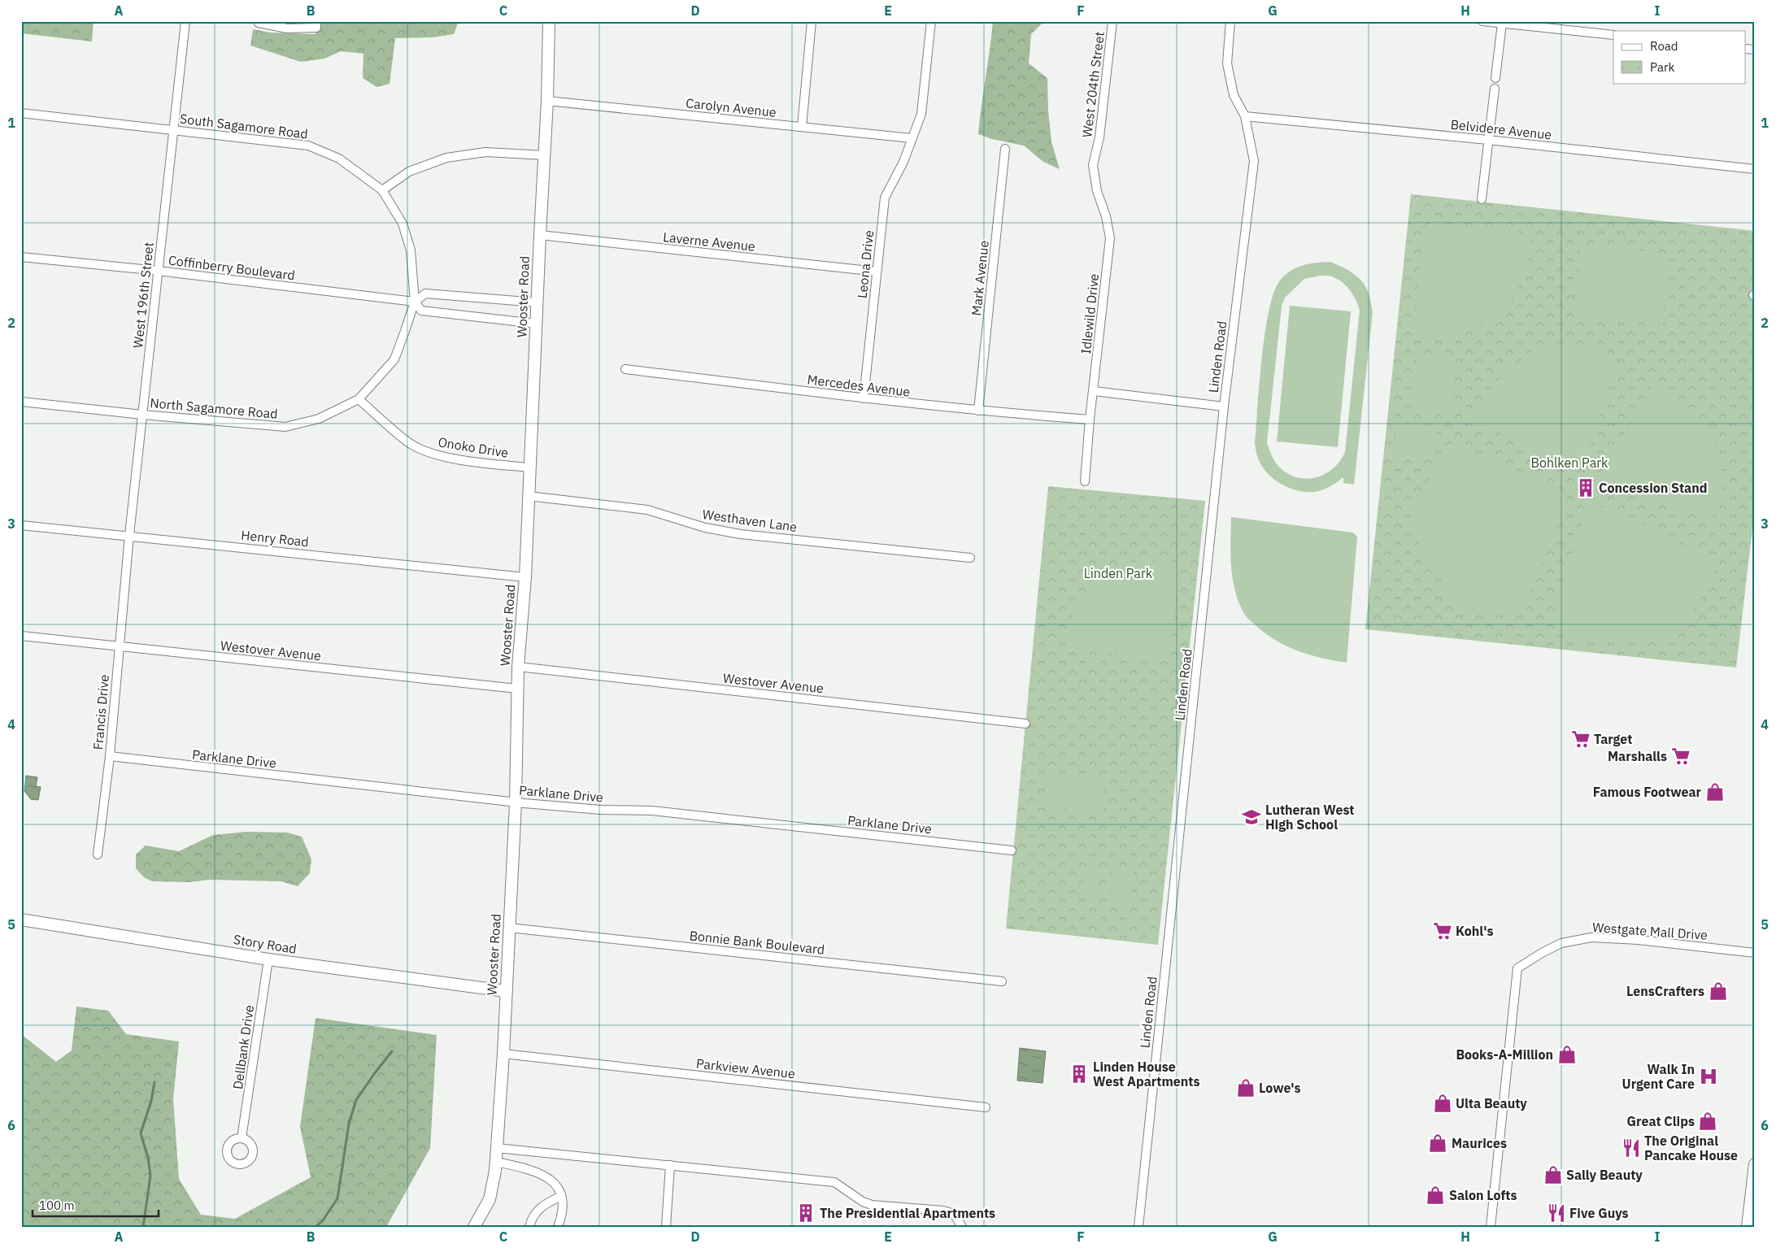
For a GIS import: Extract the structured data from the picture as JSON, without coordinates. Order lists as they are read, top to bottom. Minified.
{"streets":{"main road":["Wooster Road","Story Road"],"street":["West 204th Street","Carolyn Avenue","South Sagamore Road","Belvidere Avenue","Laverne Avenue","Leona Drive","Coffinberry Boulevard","Mark Avenue","West 196th Street","Idlewild Drive","Linden Road","Mercedes Avenue","North Sagamore Road","Onoko Drive","Westhaven Lane","Henry Road","Westover Avenue","Francis Drive","Parklane Drive","Westgate Mall Drive","Bonnie Bank Boulevard","Dellbank Drive","Parkview Avenue"]},"crossings":[["West 204th Street","Idlewild Drive"],["Carolyn Avenue","Leona Drive"],["Carolyn Avenue","Wooster Road"],["South Sagamore Road","Coffinberry Boulevard"],["South Sagamore Road","West 196th Street"],["South Sagamore Road","North Sagamore Road"],["Belvidere Avenue","Linden Road"],["Laverne Avenue","Leona Drive"],["Laverne Avenue","Wooster Road"],["Leona Drive","Mercedes Avenue"],["Coffinberry Boulevard","West 196th Street"],["Coffinberry Boulevard","Wooster Road"],["Coffinberry Boulevard","North Sagamore Road"],["Mark Avenue","Mercedes Avenue"],["West 196th Street","North Sagamore Road"],["West 196th Street","Henry Road"],["West 196th Street","Francis Drive"],["Wooster Road","Onoko Drive"],["Wooster Road","Westhaven Lane"],["Wooster Road","Henry Road"],["Wooster Road","Westover Avenue"],["Wooster Road","Parklane Drive"],["Wooster Road","Bonnie Bank Boulevard"],["Wooster Road","Story Road"],["Wooster Road","Parkview Avenue"],["Idlewild Drive","Mercedes Avenue"],["North Sagamore Road","Onoko Drive"],["Westover Avenue","Francis Drive"],["Francis Drive","Parklane Drive"],["Story Road","Dellbank Drive"]],"parks":["Bohlken Park","Linden Park"],"places":{"building":["Concession Stand","Linden House West Apartments","The Presidential Apartments"],"supermarket":["Target","Marshalls","Kohl's"],"shop":["Famous Footwear","LensCrafters","Books-A-Million","Lowe's","Ulta Beauty","Great Clips","Maurices","Sally Beauty","Salon Lofts"],"school or university":["Lutheran West High School"],"hospital":["Walk In Urgent Care"],"restaurant":["The Original Pancake House","Five Guys"]},"legend":["Road","Park"],"scale_bar":"100 m","grid":{"columns":["A","B","C","D","E","F","G","H","I"],"rows":["1","2","3","4","5","6"]}}
